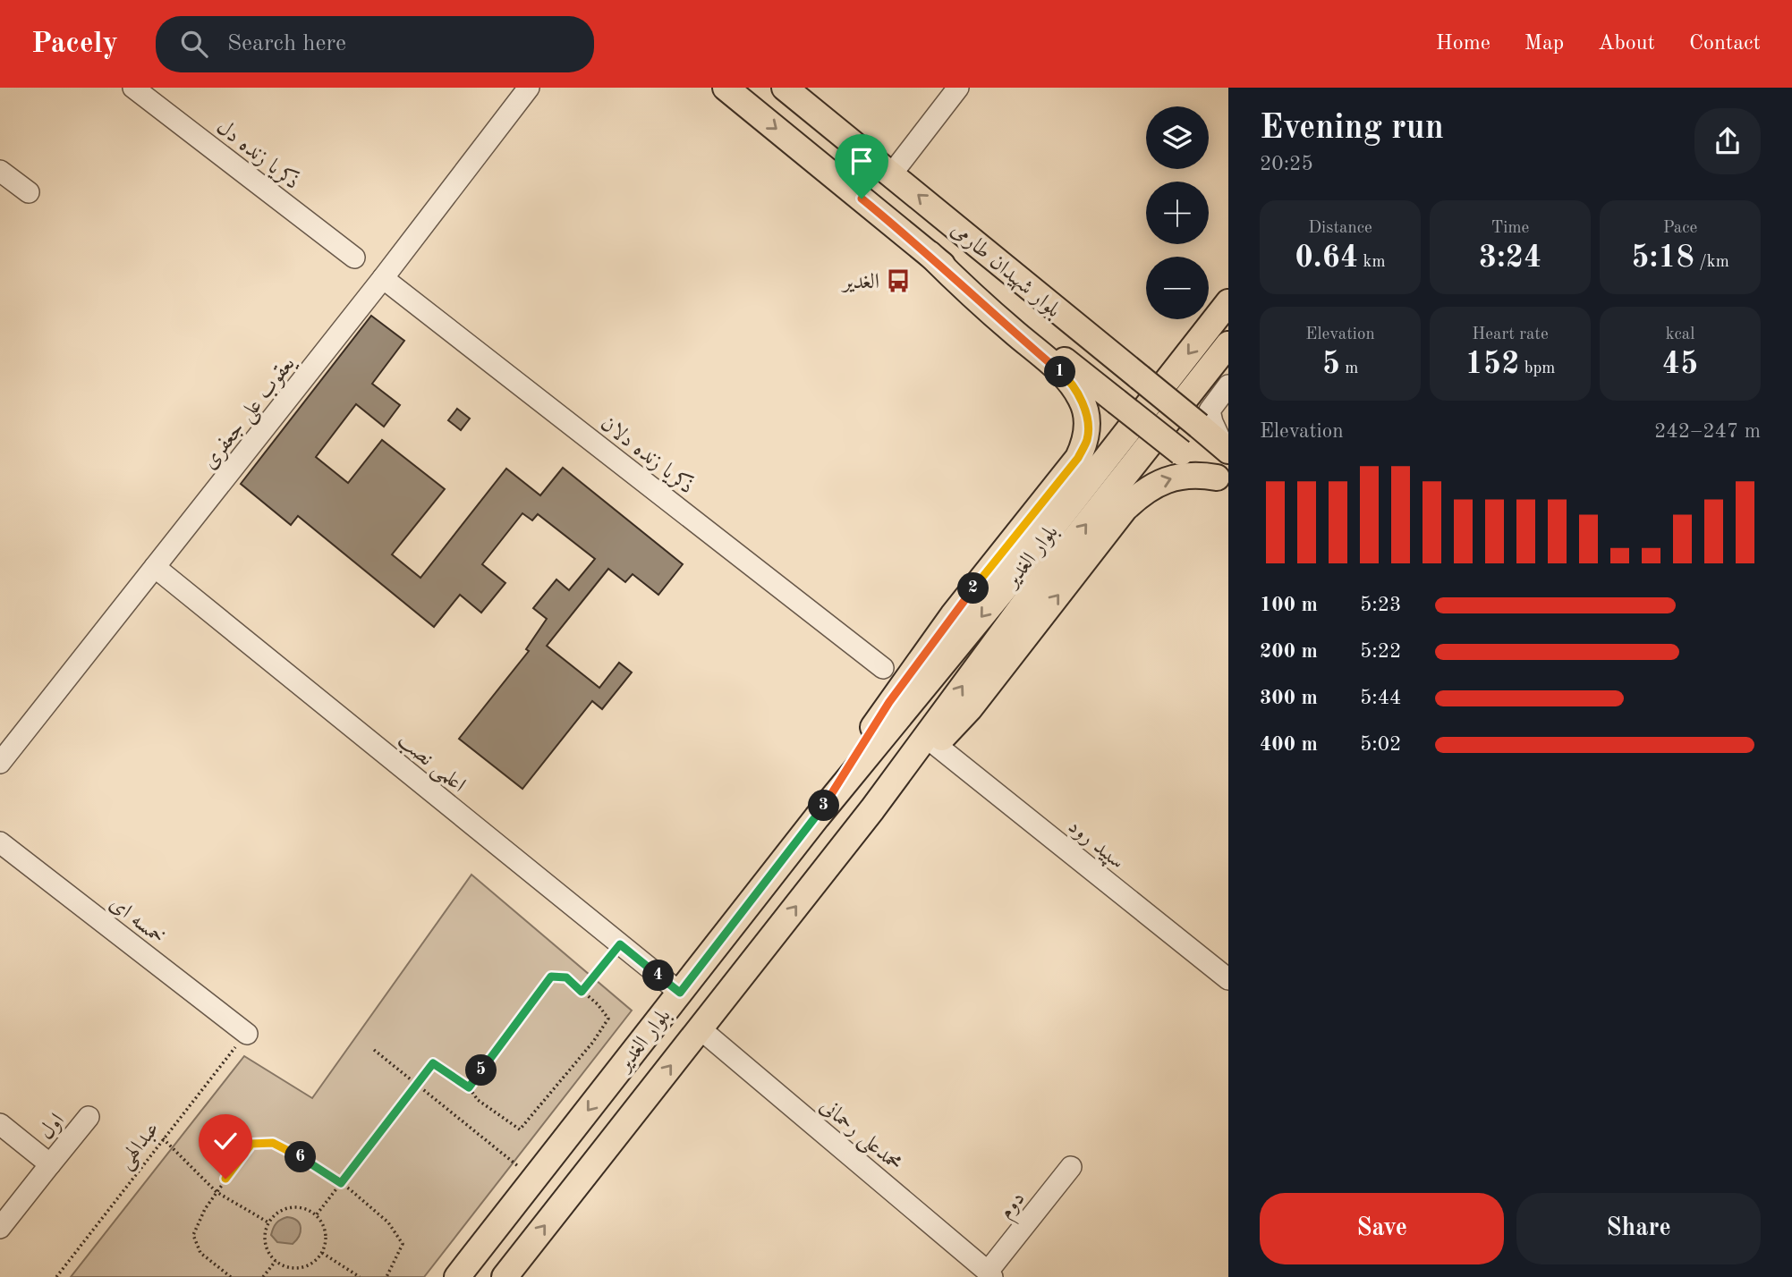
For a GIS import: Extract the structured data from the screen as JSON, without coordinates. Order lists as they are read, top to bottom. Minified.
{"streets":{"main road":["بلوار شهیدان طارمی","بلوار الغدیر"],"street":["ذکریا زنده دل","یعقوب علی جعفری","ذکریا زنده دلان","اعلمی نصب","سپید رود","خمسه ای","اول","محمدعلی رحمانی","دوم"],"path":["عبدالهی"]},"crossings":[["یعقوب علی جعفری","ذکریا زنده دلان"],["یعقوب علی جعفری","اعلمی نصب"],["بلوار الغدیر","اعلمی نصب"],["بلوار الغدیر","محمدعلی رحمانی"],["خمسه ای","عبدالهی"],["محمدعلی رحمانی","دوم"]],"places":{"bus stop":["الغدیر"]},"page":{"header":"Pacely","search":"Search here","nav":["Home","Map","About","Contact"],"heading":["Evening run","20:25"],"map_buttons":["+","−"],"stats":[["Distance","0.64 km"],["Time","3:24"],["Pace","5:18 /km"],["Elevation","5 m"],["Heart rate","152 bpm"],["kcal","45"]],"pins":["1","2","3","4","5","6"],"chart":["Elevation","242–247 m"],"list":[{"name":"100 m","note":"5:23"},{"name":"200 m","note":"5:22"},{"name":"300 m","note":"5:44"},{"name":"400 m","note":"5:02"}],"buttons":["Save","Share"]}}
